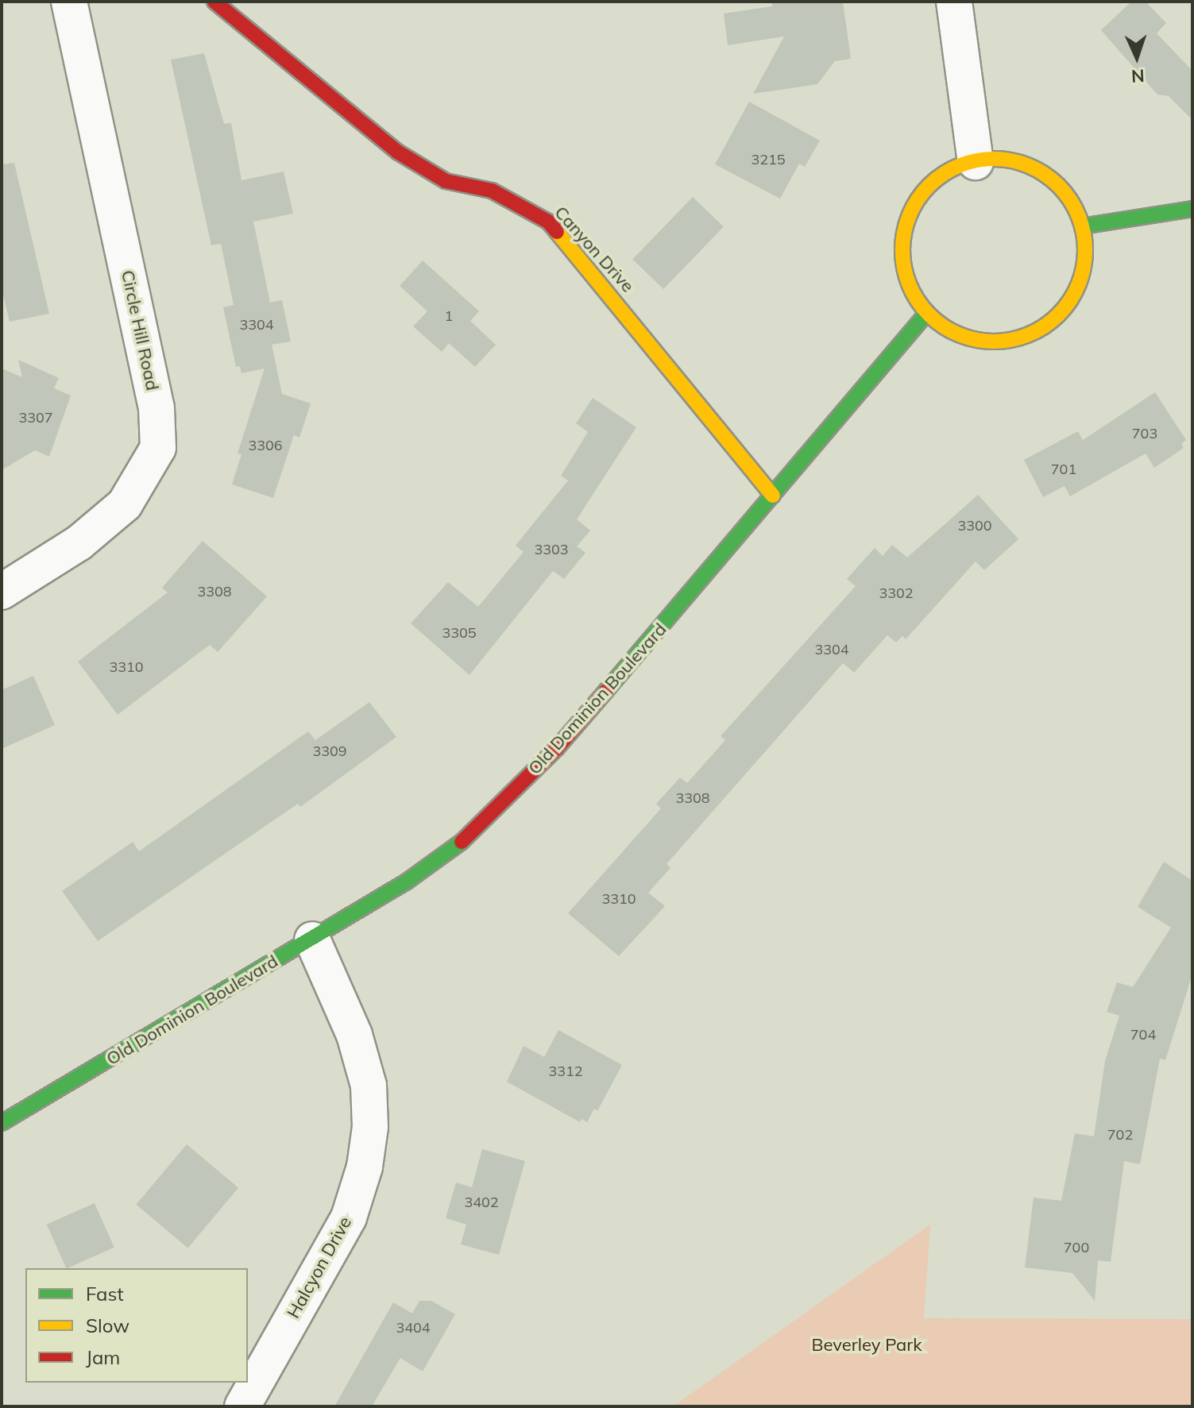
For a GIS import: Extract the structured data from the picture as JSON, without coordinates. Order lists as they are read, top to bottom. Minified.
{"streets":{"street":["Canyon Drive","Circle Hill Road","Old Dominion Boulevard","Halcyon Drive"]},"crossings":[["Canyon Drive","Old Dominion Boulevard"],["Old Dominion Boulevard","Halcyon Drive"]],"parks":["Beverley Park"],"house_numbers":["3215","1","3304","3307","703","3306","701","3300","3303","3308","3302","3305","3304","3310","3309","3308","3310","704","3312","702","3402","700","3404"],"legend":["Fast","Slow","Jam"],"north":"bottom"}
